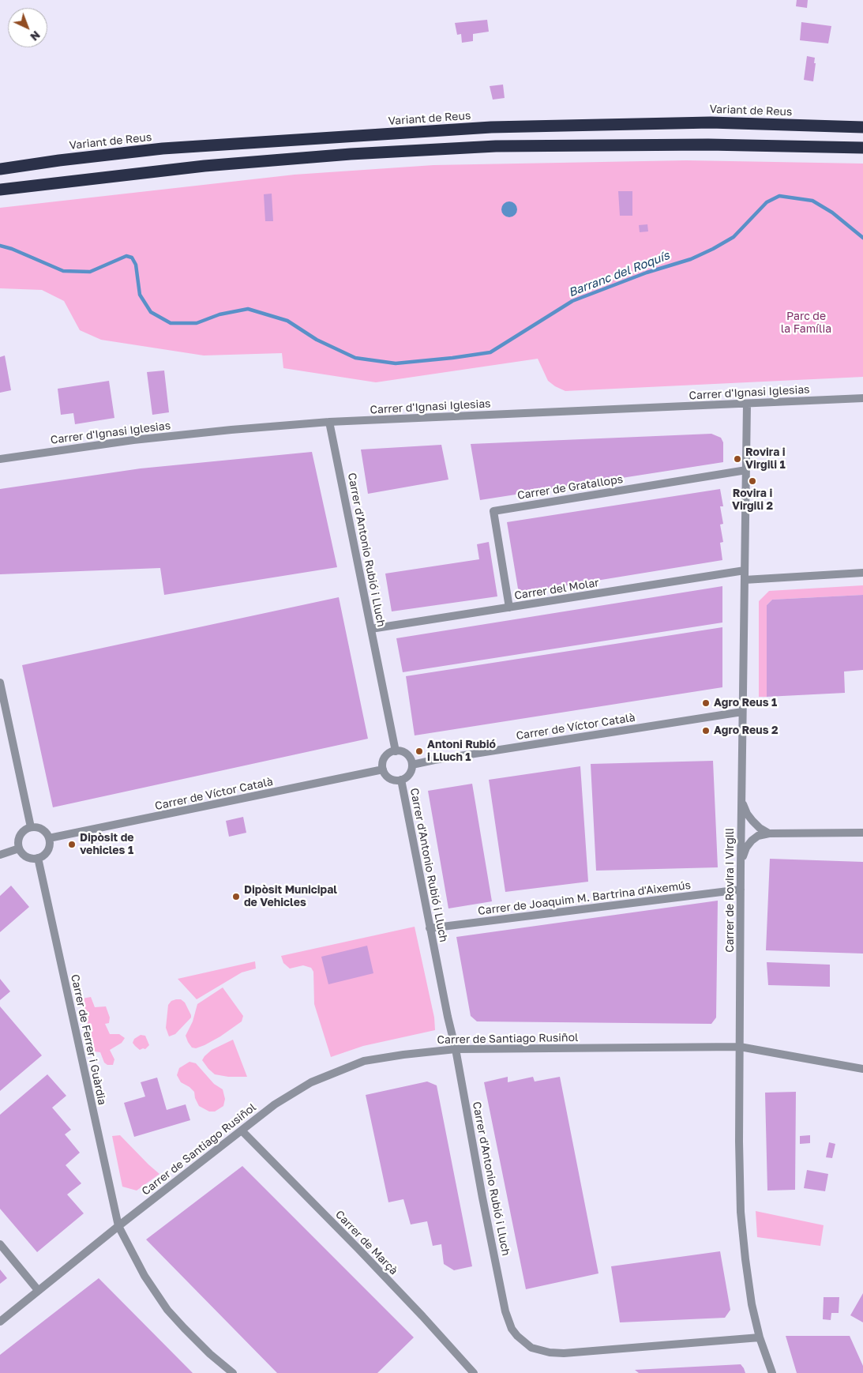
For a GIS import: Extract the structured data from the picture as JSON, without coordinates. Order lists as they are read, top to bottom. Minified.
{"streets":{"highway":["Variant de Reus"],"street":["Carrer d'Ignasi Iglesias","Carrer de Gratallops","Carrer d'Antonio Rubió i Lluch","Carrer del Molar","Carrer de Víctor Català","Carrer de Rovira i Virgili","Carrer de Joaquim M. Bartrina d'Aixemús","Carrer de Santiago Rusiñol","Carrer de Ferrer i Guàrdia","Carrer de Marçà"]},"crossings":[["Carrer d'Ignasi Iglesias","Carrer d'Antonio Rubió i Lluch"],["Carrer d'Ignasi Iglesias","Carrer de Rovira i Virgili"],["Carrer de Gratallops","Carrer del Molar"],["Carrer de Gratallops","Carrer de Rovira i Virgili"],["Carrer d'Antonio Rubió i Lluch","Carrer del Molar"],["Carrer d'Antonio Rubió i Lluch","Carrer de Víctor Català"],["Carrer d'Antonio Rubió i Lluch","Carrer de Rovira i Virgili"],["Carrer d'Antonio Rubió i Lluch","Carrer de Joaquim M. Bartrina d'Aixemús"],["Carrer d'Antonio Rubió i Lluch","Carrer de Santiago Rusiñol"],["Carrer del Molar","Carrer de Rovira i Virgili"],["Carrer de Víctor Català","Carrer de Rovira i Virgili"],["Carrer de Víctor Català","Carrer de Ferrer i Guàrdia"],["Carrer de Rovira i Virgili","Carrer de Joaquim M. Bartrina d'Aixemús"],["Carrer de Rovira i Virgili","Carrer de Santiago Rusiñol"],["Carrer de Santiago Rusiñol","Carrer de Ferrer i Guàrdia"],["Carrer de Santiago Rusiñol","Carrer de Marçà"]],"water":["Barranc del Roquís"],"parks":["Parc de la Família"],"places":["Rovira i Virgili 1","Rovira i Virgili 2","Agro Reus 1","Agro Reus 2","Antoni Rubió i Lluch 1","Dipòsit de vehicles 1","Dipòsit Municipal de Vehicles"],"north":"bottom right"}
